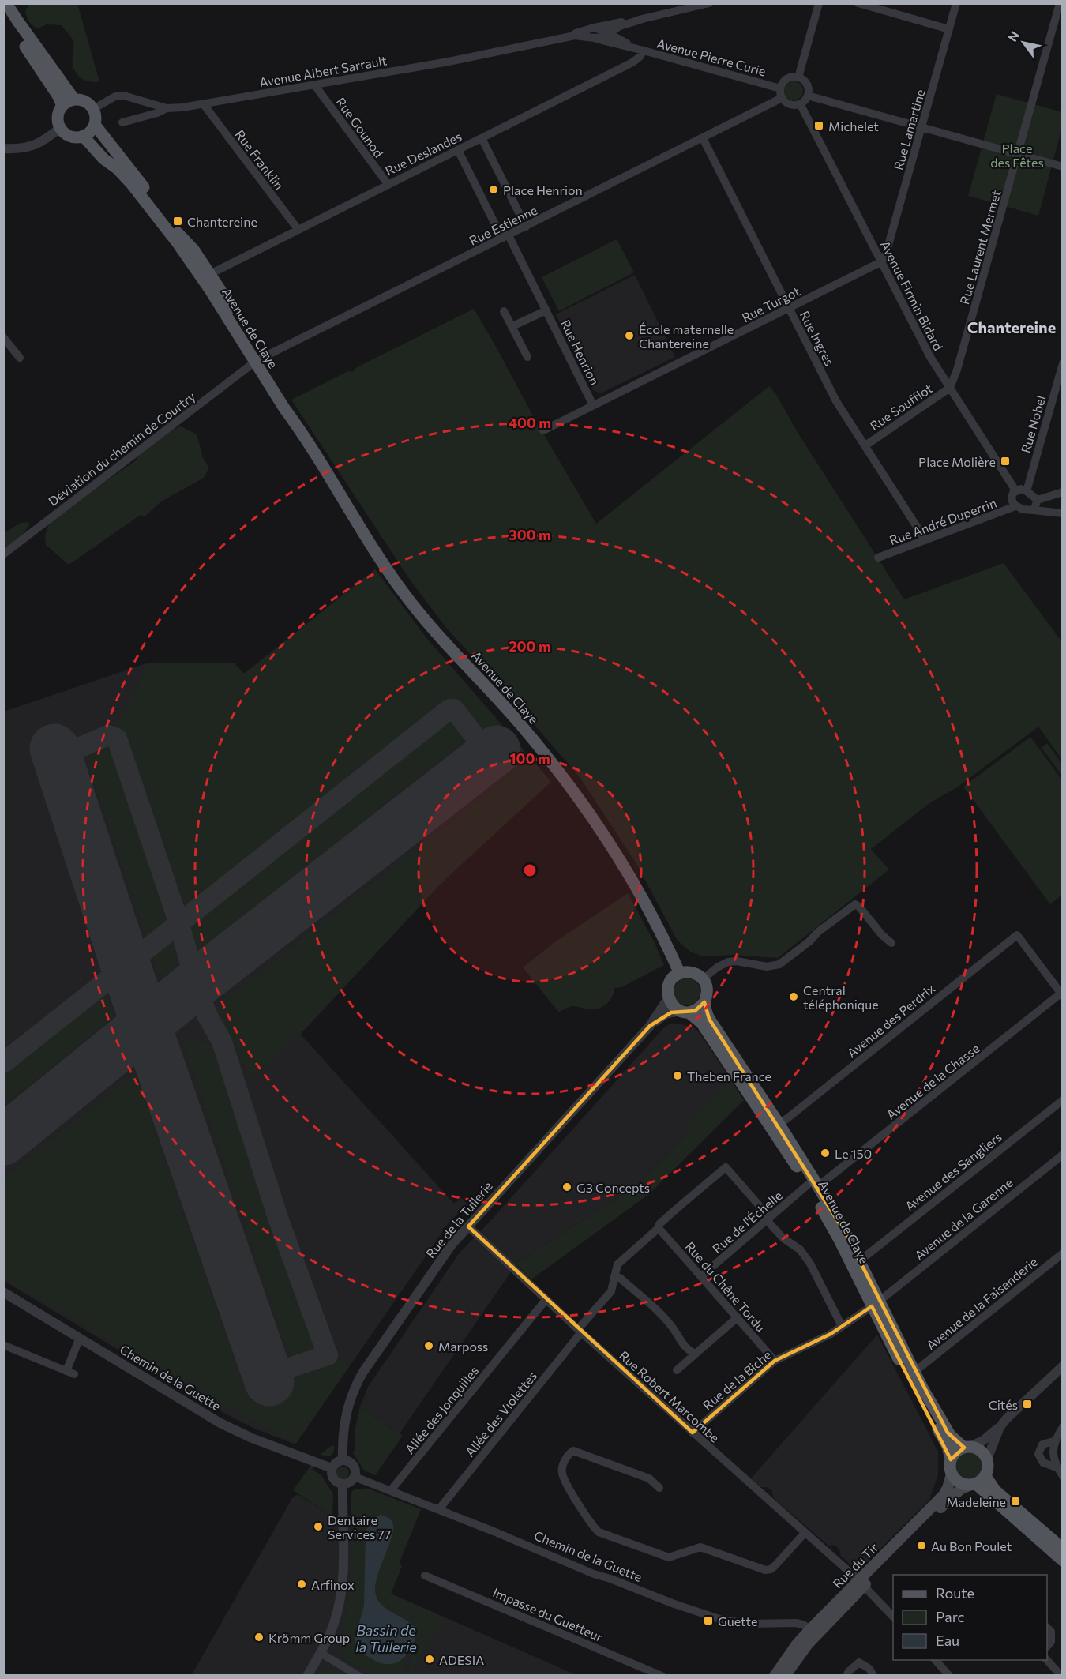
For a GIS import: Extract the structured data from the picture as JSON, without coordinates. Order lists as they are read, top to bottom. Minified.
{"streets":{"main road":["Avenue de Claye","Rue du Tir"],"street":["Avenue Pierre Curie","Avenue Albert Sarrault","Rue Gounod","Rue Lamartine","Rue Deslandes","Rue Franklin","Rue Estienne","Rue Laurent Mermet","Avenue Firmin Bidard","Rue Turgot","Rue Ingres","Rue Henrion","Rue Soufflot","Rue Nobel","Déviation du chemin de Courtry","Rue André Duperrin","Avenue des Perdrix","Avenue de la Chasse","Avenue des Sangliers","Avenue de la Garenne","Rue de la Tuilerie","Rue de l'Échelle","Rue du Chêne Tordu","Avenue de la Faisanderie","Chemin de la Guette","Rue de la Biche","Rue Robert Marcombe","Allée des Jonquilles","Allée des Violettes","Impasse du Guetteur"]},"crossings":[["Avenue Pierre Curie","Avenue Albert Sarrault"],["Avenue Pierre Curie","Rue Deslandes"],["Avenue Pierre Curie","Rue Estienne"],["Avenue Pierre Curie","Avenue Firmin Bidard"],["Avenue Albert Sarrault","Rue Gounod"],["Avenue Albert Sarrault","Rue Franklin"],["Avenue Albert Sarrault","Avenue de Claye"],["Rue Gounod","Rue Deslandes"],["Rue Lamartine","Avenue Firmin Bidard"],["Rue Lamartine","Rue Turgot"],["Rue Deslandes","Rue Franklin"],["Rue Deslandes","Avenue de Claye"],["Rue Estienne","Avenue Firmin Bidard"],["Rue Estienne","Avenue de Claye"],["Rue Estienne","Rue Ingres"],["Rue Estienne","Rue Henrion"],["Rue Estienne","Déviation du chemin de Courtry"],["Rue Laurent Mermet","Avenue Firmin Bidard"],["Rue Laurent Mermet","Rue Soufflot"],["Avenue Firmin Bidard","Rue Turgot"],["Avenue Firmin Bidard","Rue Soufflot"],["Avenue Firmin Bidard","Rue Nobel"],["Avenue Firmin Bidard","Rue André Duperrin"],["Rue Turgot","Rue Ingres"],["Rue Turgot","Rue Henrion"],["Avenue de Claye","Déviation du chemin de Courtry"],["Avenue de Claye","Avenue des Perdrix"],["Avenue de Claye","Avenue de la Chasse"],["Avenue de Claye","Avenue des Sangliers"],["Avenue de Claye","Avenue de la Garenne"],["Avenue de Claye","Rue de la Tuilerie"],["Avenue de Claye","Rue de l'Échelle"],["Avenue de Claye","Avenue de la Faisanderie"],["Avenue de Claye","Rue de la Biche"],["Avenue de Claye","Rue du Tir"],["Rue Ingres","Rue Soufflot"],["Rue Ingres","Rue André Duperrin"],["Rue Nobel","Rue André Duperrin"],["Avenue des Perdrix","Avenue de la Chasse"],["Avenue de la Chasse","Rue de l'Échelle"],["Avenue de la Garenne","Rue de la Biche"],["Rue de la Tuilerie","Chemin de la Guette"],["Rue de la Tuilerie","Rue Robert Marcombe"],["Rue de l'Échelle","Rue du Chêne Tordu"],["Rue de l'Échelle","Allée des Violettes"],["Rue du Chêne Tordu","Rue de la Biche"],["Rue du Chêne Tordu","Allée des Violettes"],["Chemin de la Guette","Allée des Jonquilles"],["Chemin de la Guette","Allée des Violettes"],["Chemin de la Guette","Rue du Tir"],["Rue de la Biche","Rue Robert Marcombe"],["Rue Robert Marcombe","Allée des Jonquilles"],["Rue Robert Marcombe","Allée des Violettes"],["Rue Robert Marcombe","Rue du Tir"]],"districts":["Chantereine"],"water":["Bassin de la Tuilerie"],"parks":["Place des Fêtes"],"places":{"transit":["Michelet","Chantereine","Place Molière","Cités","Madeleine","Guette"],"other":["Place Henrion","École maternelle Chantereine","Central téléphonique","Theben France","Le 150","G3 Concepts","Marposs","Dentaire Services 77","Au Bon Poulet","Arfinox","Krömm Group","ADESIA"]},"legend":["Route","Parc","Eau"],"north":"top left","rings":["400 m","300 m","200 m","100 m"]}
